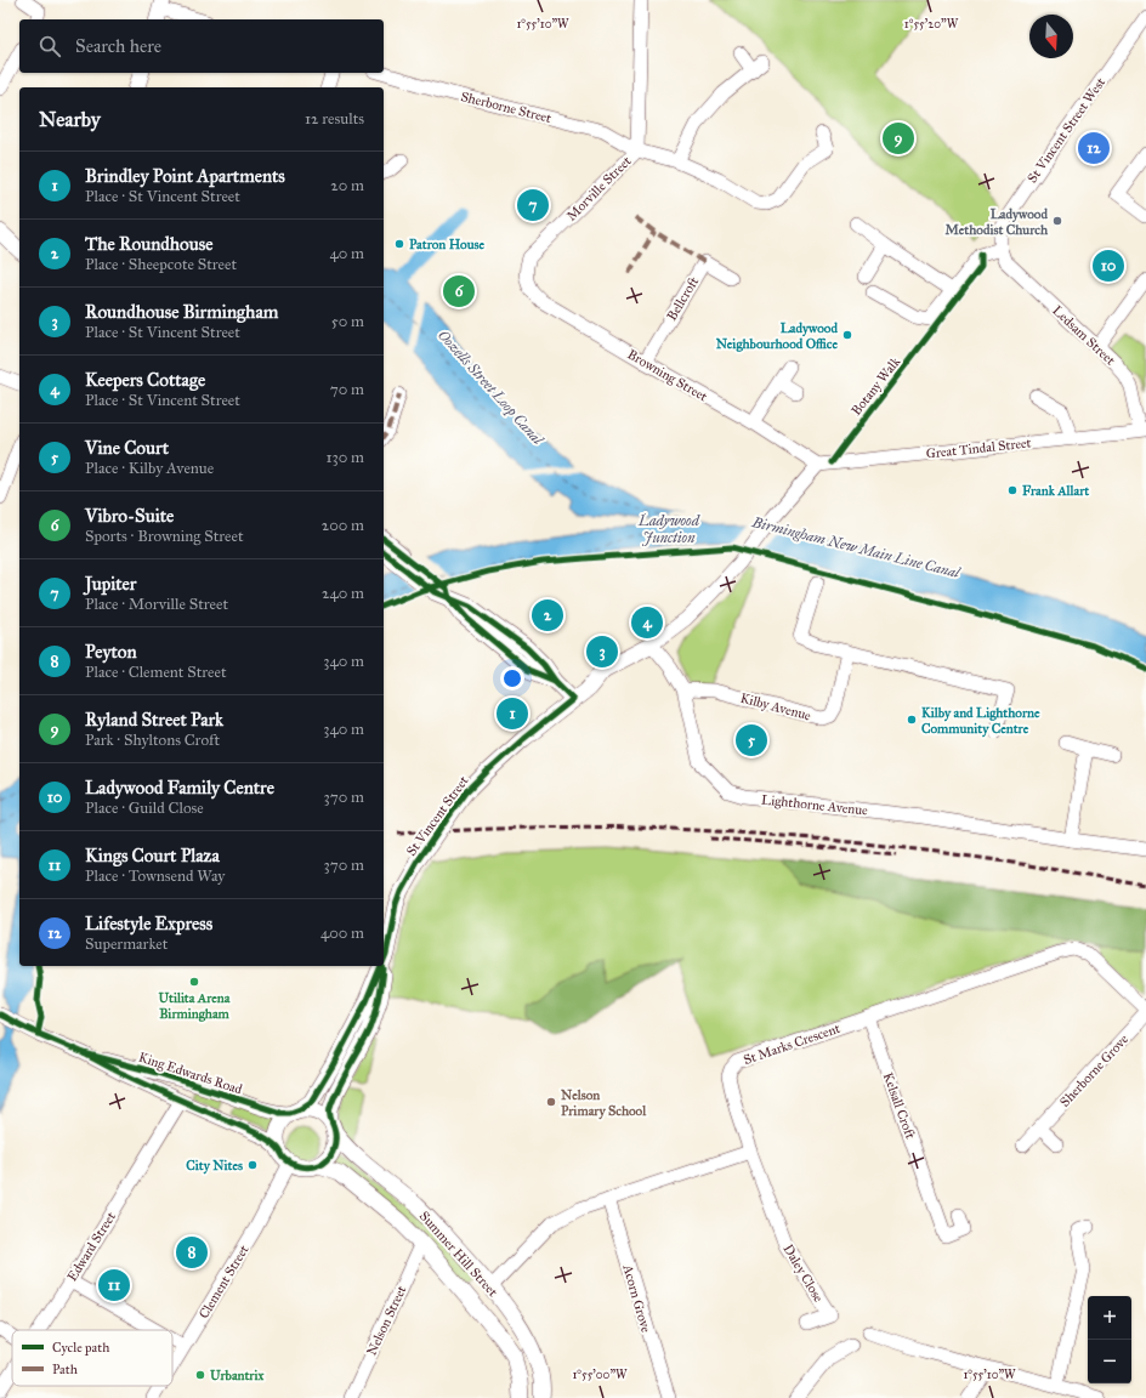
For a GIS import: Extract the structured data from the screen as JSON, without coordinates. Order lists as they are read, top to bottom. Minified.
{"streets":{"street":["Sherborne Street","St Vincent Street West","Morville Street","Bellcroft","Ledsam Street","Browning Street","Great Tindal Street","Kilby Avenue","Lighthorne Avenue","St Vincent Street","St Marks Crescent","Sherborne Grove","King Edwards Road","Kelsall Croft","Edward Street","Summer Hill Street","Daley Close","Clement Street","Acorn Grove","Nelson Street"],"cycle path":["Botany Walk"]},"crossings":[["Sherborne Street","Morville Street"],["St Vincent Street West","Ledsam Street"],["Morville Street","Browning Street"],["Bellcroft","Browning Street"],["Ledsam Street","Great Tindal Street"],["Browning Street","Great Tindal Street"],["Browning Street","St Vincent Street"],["Great Tindal Street","St Vincent Street"],["Kilby Avenue","Lighthorne Avenue"],["Lighthorne Avenue","St Vincent Street"],["St Vincent Street","King Edwards Road"],["St Vincent Street","Summer Hill Street"],["St Vincent Street","Clement Street"],["St Marks Crescent","Kelsall Croft"],["St Marks Crescent","Daley Close"],["King Edwards Road","Edward Street"],["King Edwards Road","Summer Hill Street"],["King Edwards Road","Clement Street"],["Summer Hill Street","Clement Street"],["Summer Hill Street","Nelson Street"]],"water":["Oozells Street Loop Canal","Ladywood Junction","Birmingham New Main Line Canal"],"places":["Ladywood Methodist Church","Patron House","Ladywood Neighbourhood Office","Frank Allart","Kilby and Lighthorne Community Centre","Utilita Arena Birmingham","Nelson Primary School","City Nites","Urbantrix"],"legend":["Cycle path","Path"],"north":"bottom","page":{"search":"Search here","heading":["Nearby","12 results"],"pins":["9","12","7","10","6","2","4","3","1","5","8","11"],"list":[{"mark":"1","name":"Brindley Point Apartments","note":"Place · St Vincent Street","value":"20 m"},{"mark":"2","name":"The Roundhouse","note":"Place · Sheepcote Street","value":"40 m"},{"mark":"3","name":"Roundhouse Birmingham","note":"Place · St Vincent Street","value":"50 m"},{"mark":"4","name":"Keepers Cottage","note":"Place · St Vincent Street","value":"70 m"},{"mark":"5","name":"Vine Court","note":"Place · Kilby Avenue","value":"130 m"},{"mark":"6","name":"Vibro-Suite","note":"Sports · Browning Street","value":"200 m"},{"mark":"7","name":"Jupiter","note":"Place · Morville Street","value":"240 m"},{"mark":"8","name":"Peyton","note":"Place · Clement Street","value":"340 m"},{"mark":"9","name":"Ryland Street Park","note":"Park · Shyltons Croft","value":"340 m"},{"mark":"10","name":"Ladywood Family Centre","note":"Place · Guild Close","value":"370 m"},{"mark":"11","name":"Kings Court Plaza","note":"Place · Townsend Way","value":"370 m"},{"mark":"12","name":"Lifestyle Express","note":"Supermarket","value":"400 m"}],"map_buttons":["+","−"]},"coordinates":["1°55'10\"W","1°55'20\"W","1°55'00\"W"]}
